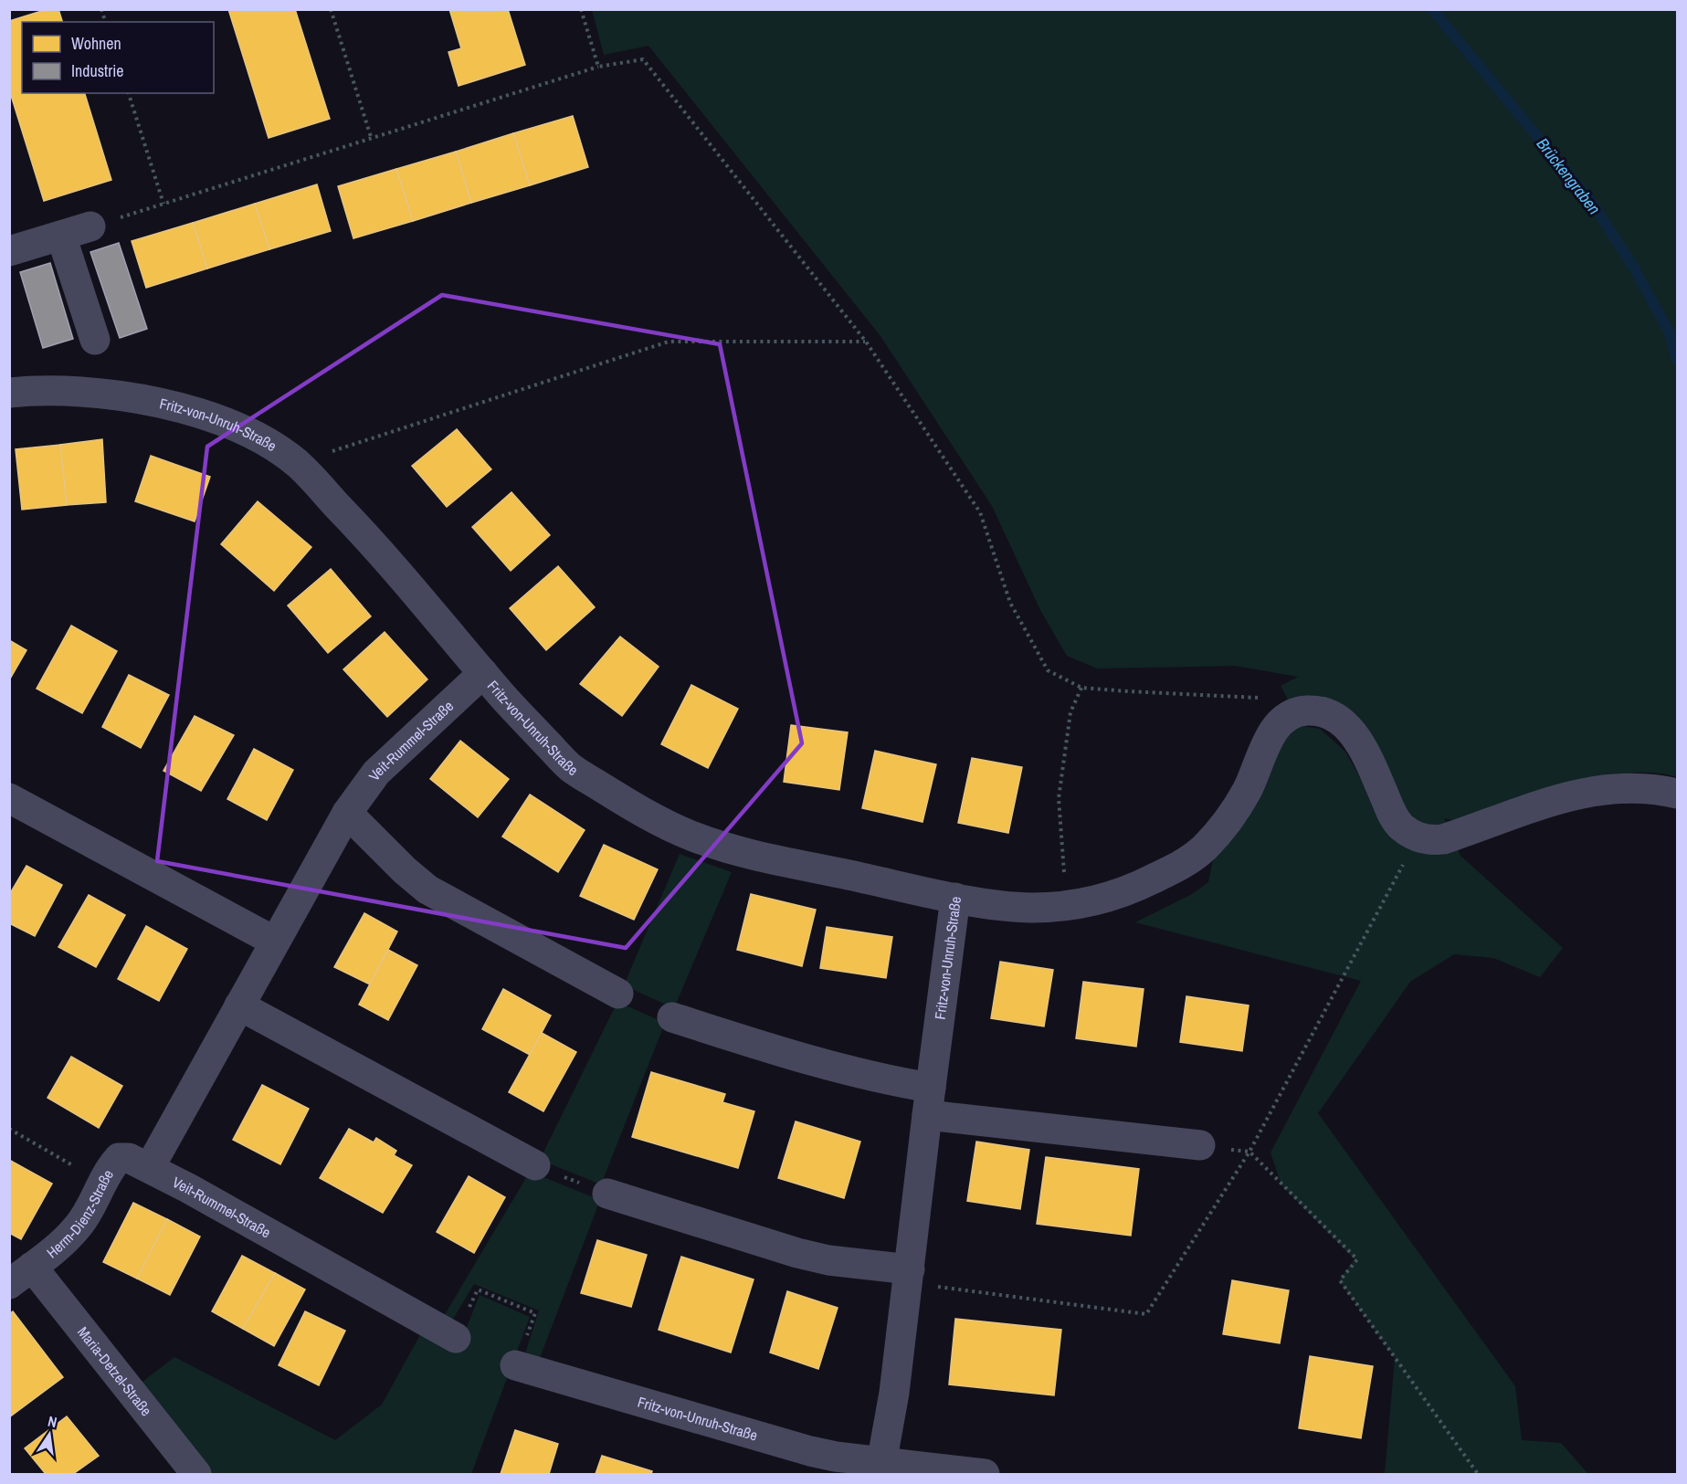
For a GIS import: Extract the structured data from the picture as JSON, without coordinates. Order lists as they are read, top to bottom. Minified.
{"streets":{"street":["Fritz-von-Unruh-Straße","Veit-Rummel-Straße","Herm-Dienz-Straße","Maria-Detzel-Straße"]},"crossings":[["Fritz-von-Unruh-Straße","Veit-Rummel-Straße"],["Veit-Rummel-Straße","Herm-Dienz-Straße"],["Herm-Dienz-Straße","Maria-Detzel-Straße"]],"water":["Brückengraben"],"legend":["Wohnen","Industrie"],"north":"top"}
